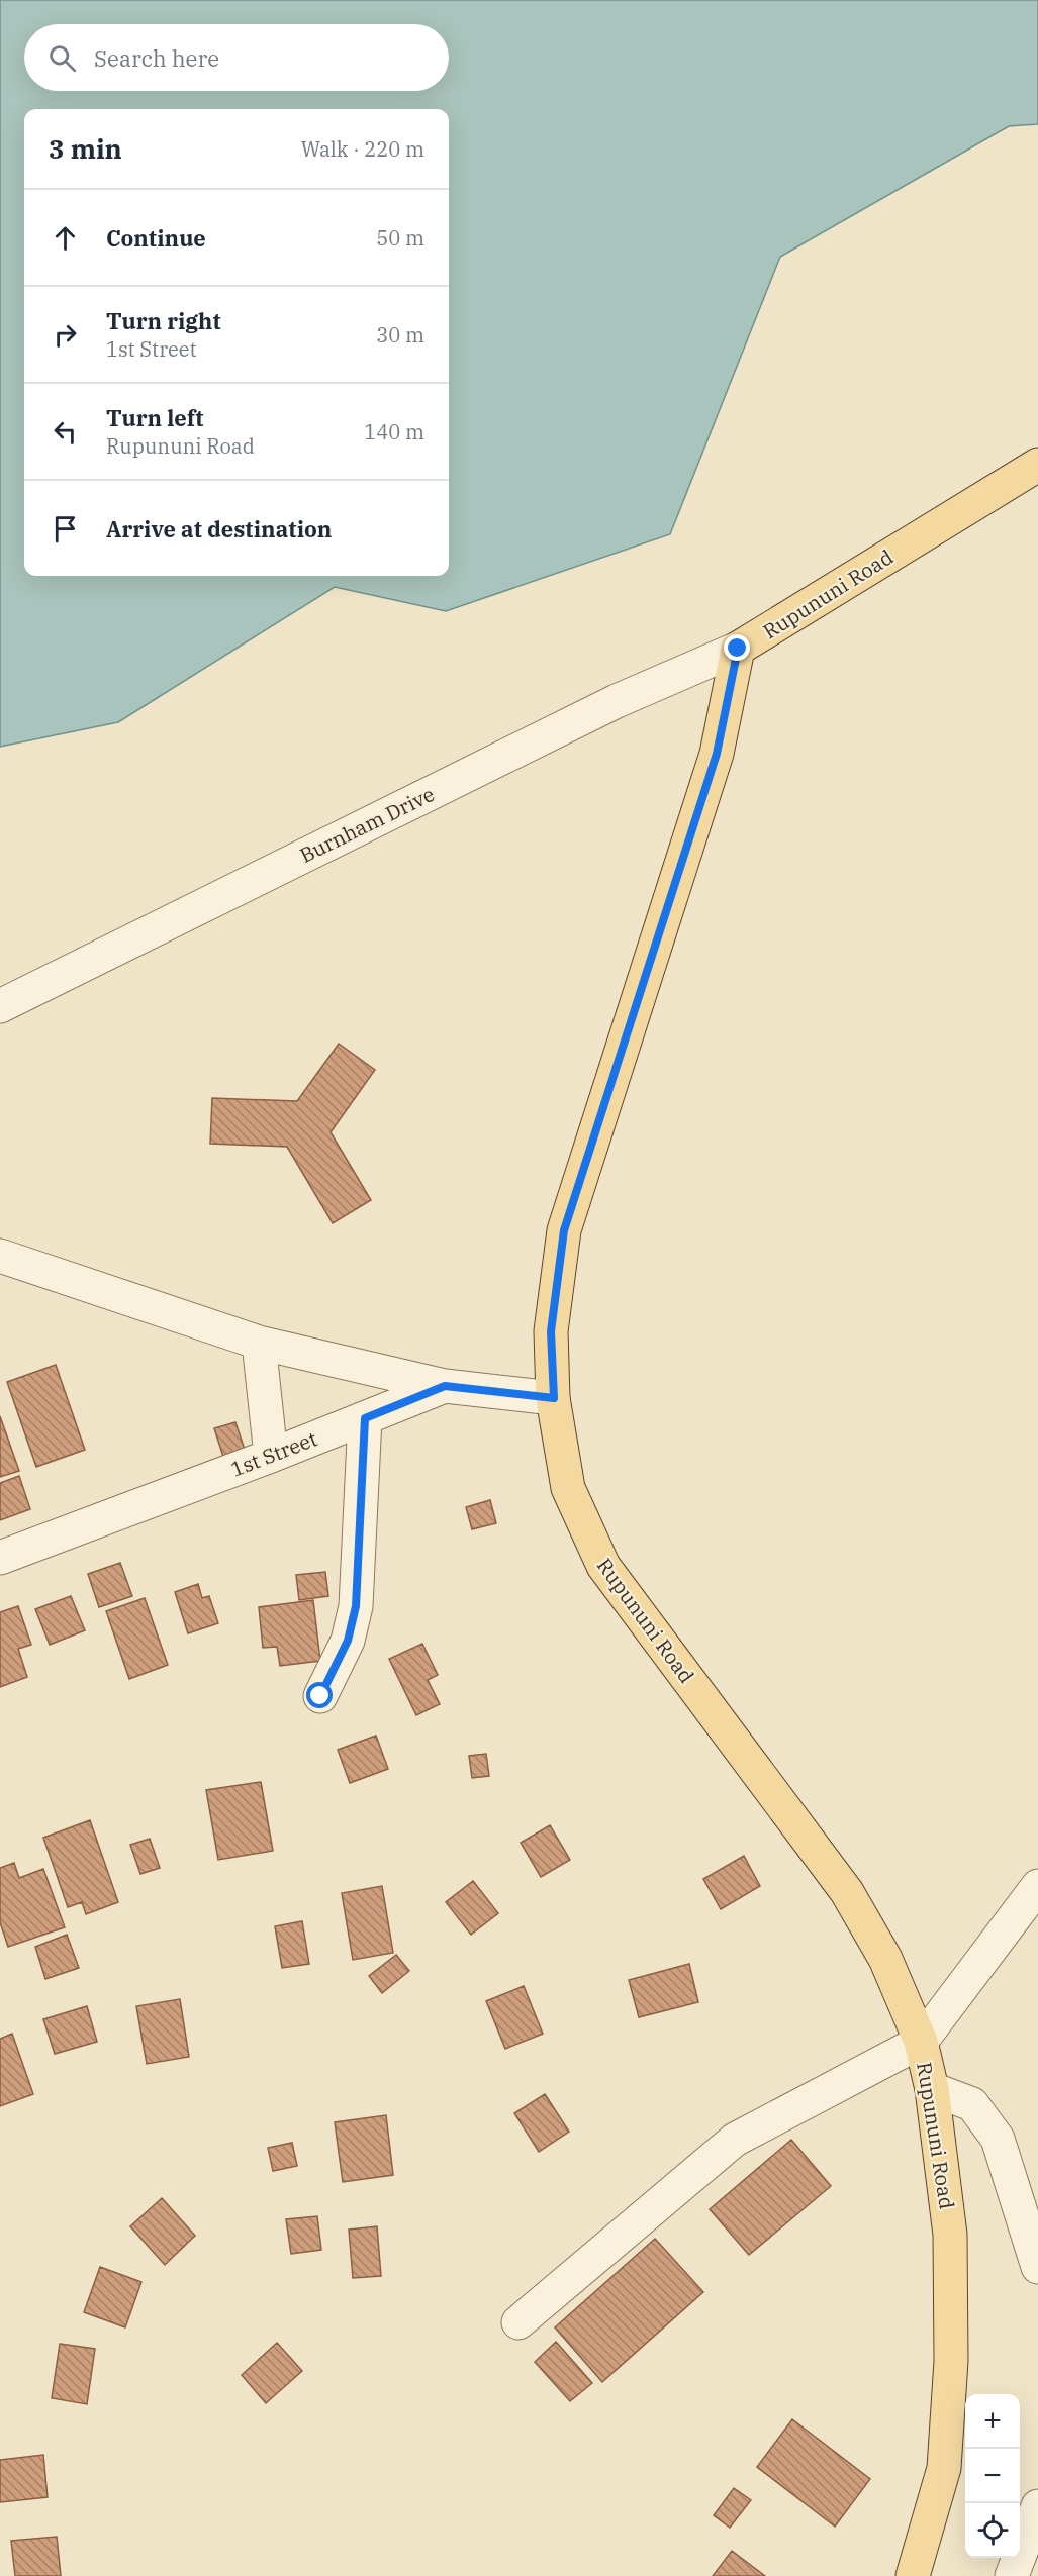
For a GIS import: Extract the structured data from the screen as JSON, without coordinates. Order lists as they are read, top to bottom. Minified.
{"streets":{"main road":["Rupununi Road"],"street":["Burnham Drive","1st Street"]},"crossings":[["Rupununi Road","Burnham Drive"],["Rupununi Road","1st Street"]],"page":{"search":"Search here","heading":["3 min","Walk · 220 m"],"list":[["Continue","50 m"],["Turn right","1st Street","30 m"],["Turn left","Rupununi Road","140 m"],"Arrive at destination"],"map_buttons":["+","−"]}}
